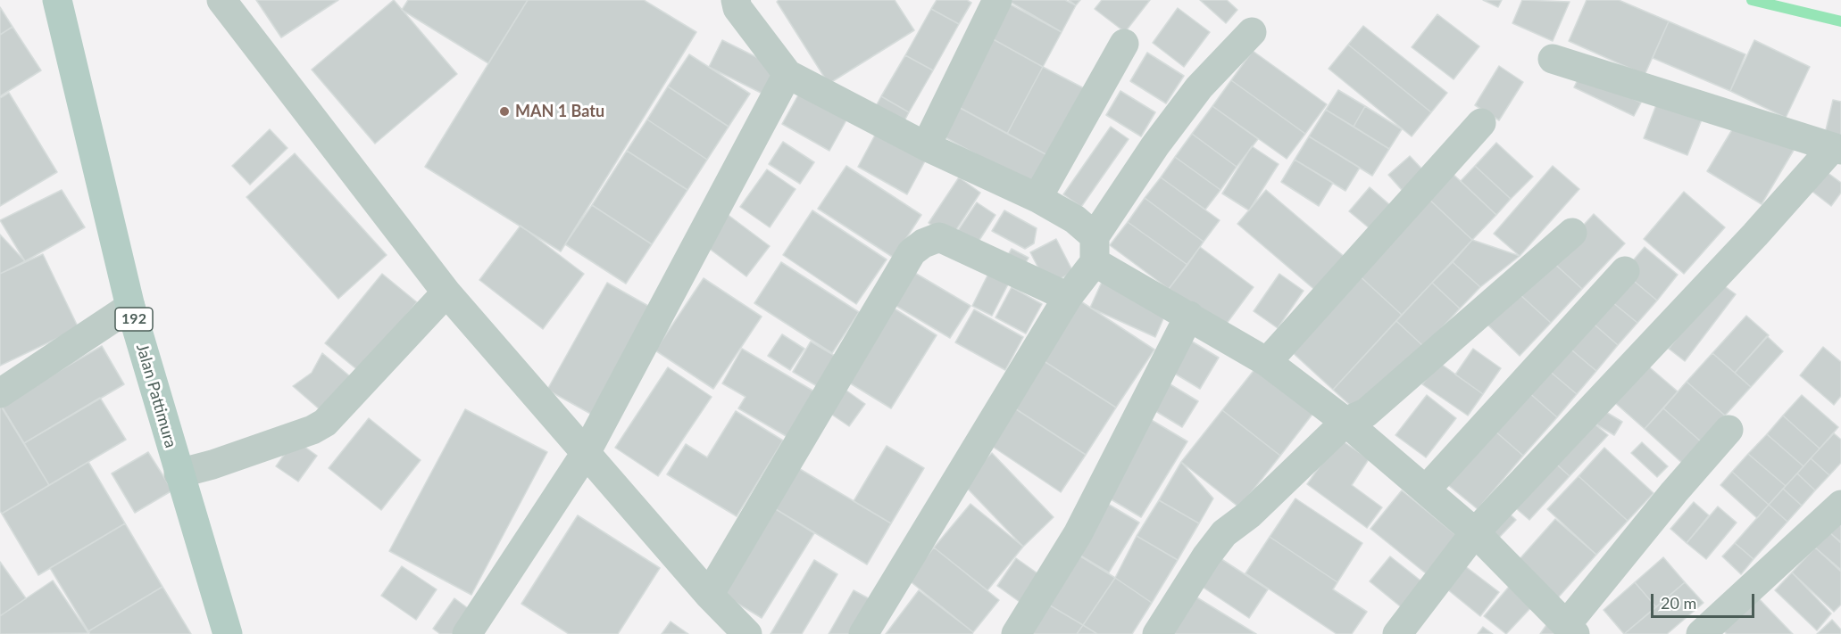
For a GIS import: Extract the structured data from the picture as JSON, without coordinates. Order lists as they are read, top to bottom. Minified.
{"streets":{"main road":["192","Jalan Pattimura"]},"places":["MAN 1 Batu"],"scale_bar":"20 m"}
